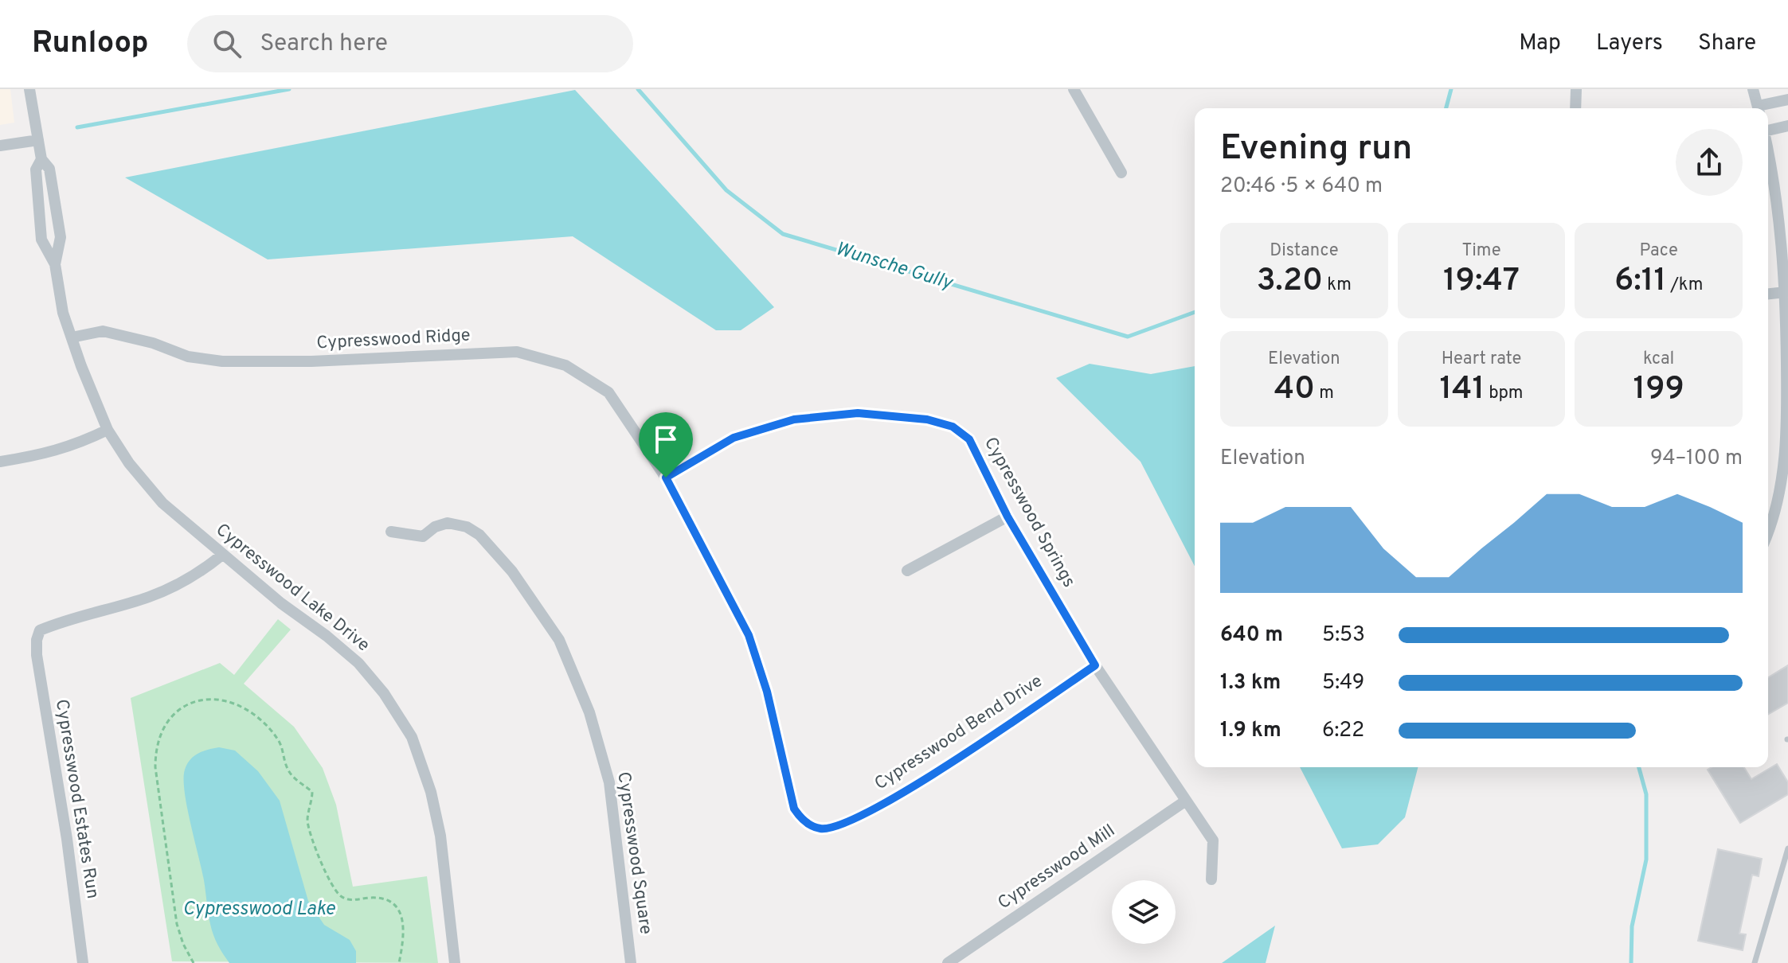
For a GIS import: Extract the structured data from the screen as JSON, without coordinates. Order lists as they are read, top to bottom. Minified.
{"streets":{"street":["Cypresswood Ridge","Cypresswood Springs","Cypresswood Lake Drive","Cypresswood Bend Drive","Cypresswood Estates Run","Cypresswood Square","Cypresswood Mill"]},"crossings":[["Cypresswood Ridge","Cypresswood Springs"],["Cypresswood Ridge","Cypresswood Lake Drive"],["Cypresswood Ridge","Cypresswood Bend Drive"],["Cypresswood Springs","Cypresswood Bend Drive"],["Cypresswood Springs","Cypresswood Mill"],["Cypresswood Lake Drive","Cypresswood Estates Run"]],"water":["Wunsche Gully","Cypresswood Lake"],"page":{"header":"Runloop","search":"Search here","nav":["Map","Layers","Share"],"heading":["Evening run","20:46 · 5 × 640 m"],"stats":[["Distance","3.20 km"],["Time","19:47"],["Pace","6:11 /km"],["Elevation","40 m"],["Heart rate","141 bpm"],["kcal","199"]],"chart":["Elevation","94–100 m"],"list":[{"name":"640 m","note":"5:53"},{"name":"1.3 km","note":"5:49"},{"name":"1.9 km","note":"6:22"}]}}
